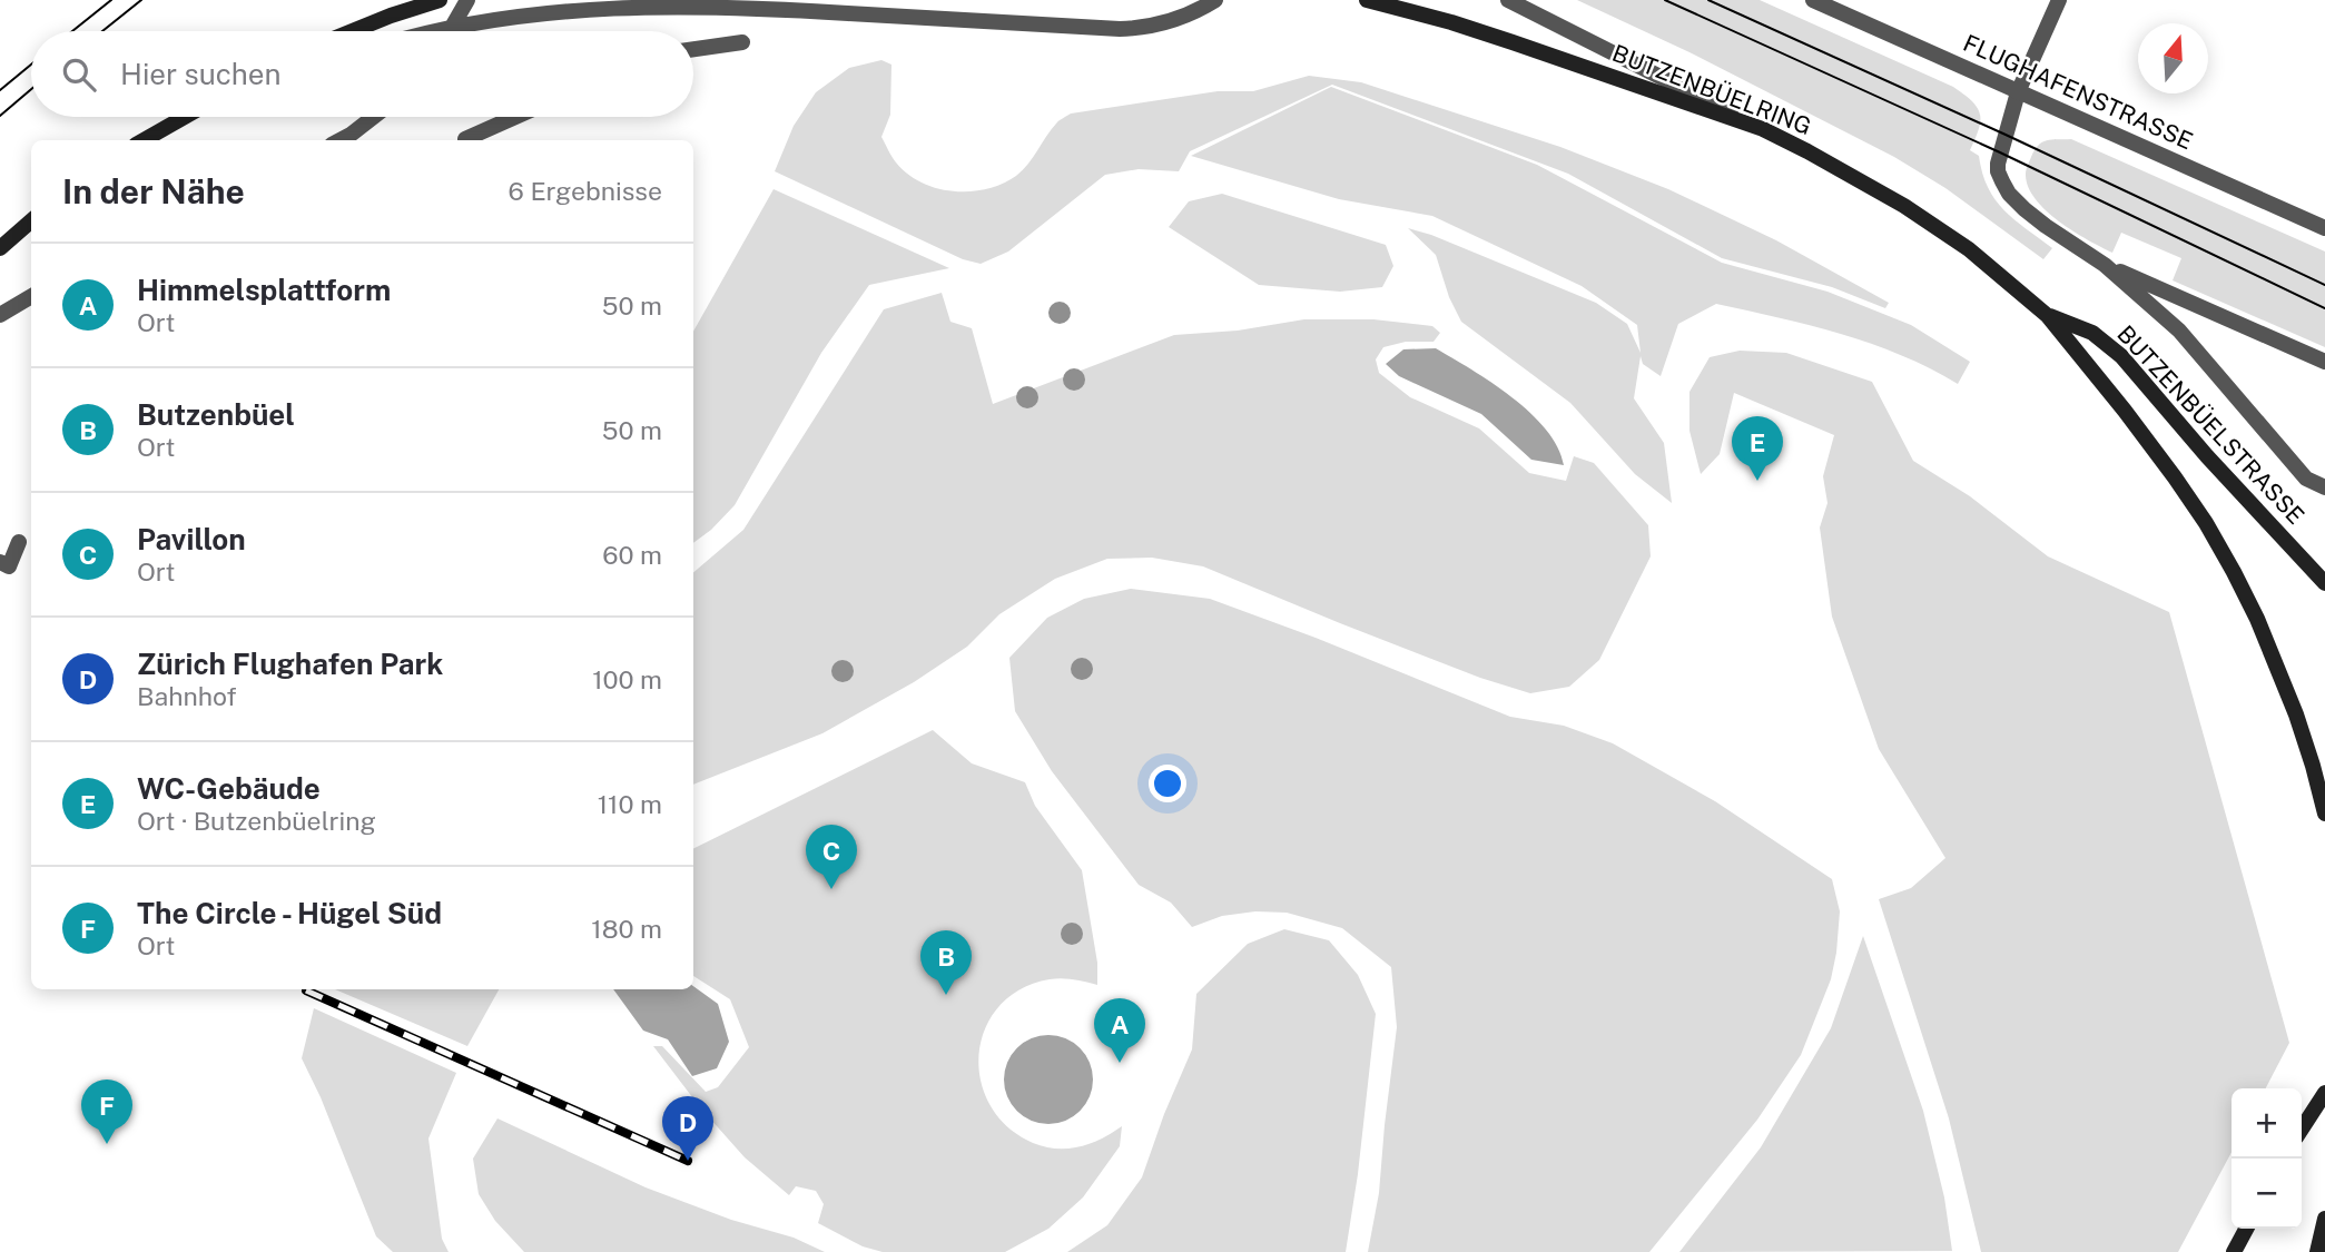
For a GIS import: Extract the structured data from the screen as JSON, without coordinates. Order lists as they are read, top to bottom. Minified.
{"streets":{"main road":["BUTZENBÜELRING","BUTZENBÜELSTRASSE"],"street":["FLUGHAFENSTRASSE"]},"crossings":[["BUTZENBÜELRING","BUTZENBÜELSTRASSE"]],"north":"top","page":{"search":"Hier suchen","heading":["In der Nähe","6 Ergebnisse"],"list":[{"mark":"A","name":"Himmelsplattform","note":"Ort","value":"50 m"},{"mark":"B","name":"Butzenbüel","note":"Ort","value":"50 m"},{"mark":"C","name":"Pavillon","note":"Ort","value":"60 m"},{"mark":"D","name":"Zürich Flughafen Park","note":"Bahnhof","value":"100 m"},{"mark":"E","name":"WC-Gebäude","note":"Ort · Butzenbüelring","value":"110 m"},{"mark":"F","name":"The Circle - Hügel Süd","note":"Ort","value":"180 m"}],"pins":["E","C","B","A","F","D"],"map_buttons":["+","−"]}}
